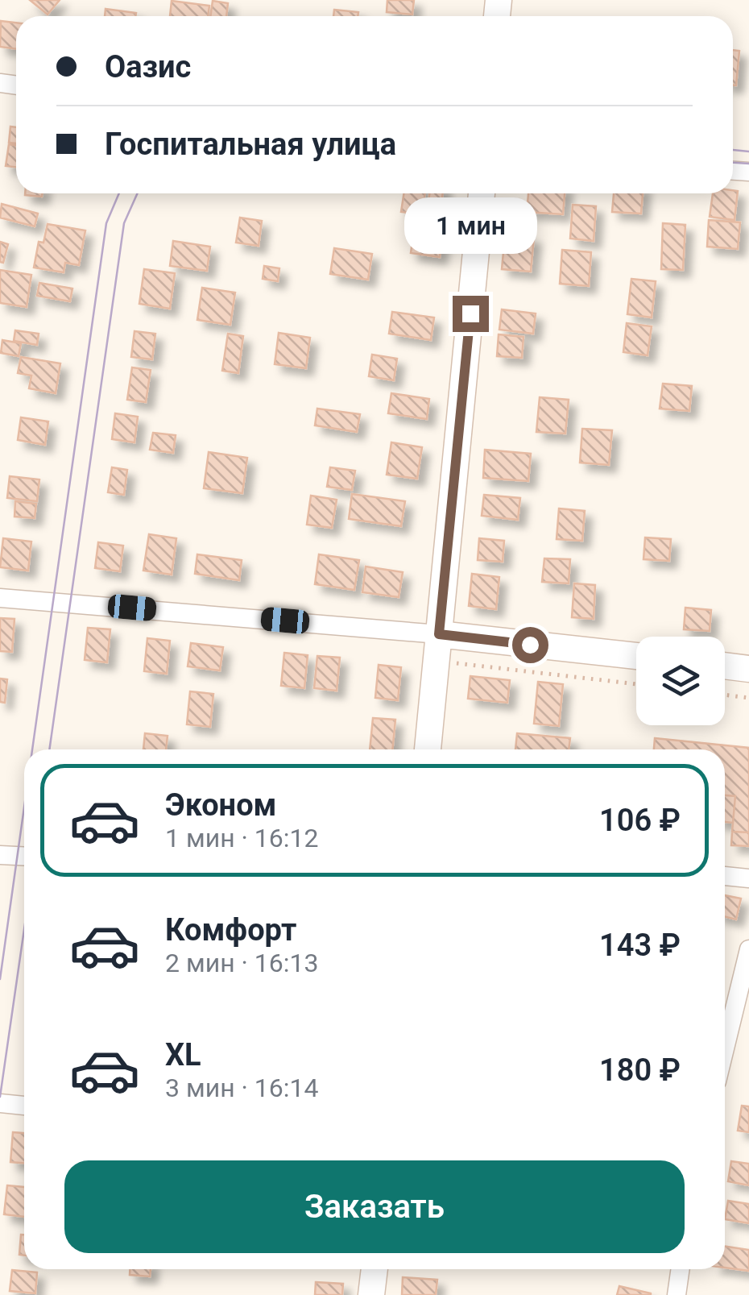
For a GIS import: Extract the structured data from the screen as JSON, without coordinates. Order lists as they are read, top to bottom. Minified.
{"page":{"banner":["Оазис","Госпитальная улица"],"bubble":"1 мин","list":[{"name":"Эконом","note":"1 мин · 16:12","value":"106 ₽"},{"name":"Комфорт","note":"2 мин · 16:13","value":"143 ₽"},{"name":"XL","note":"3 мин · 16:14","value":"180 ₽"}],"buttons":"Заказать"}}
